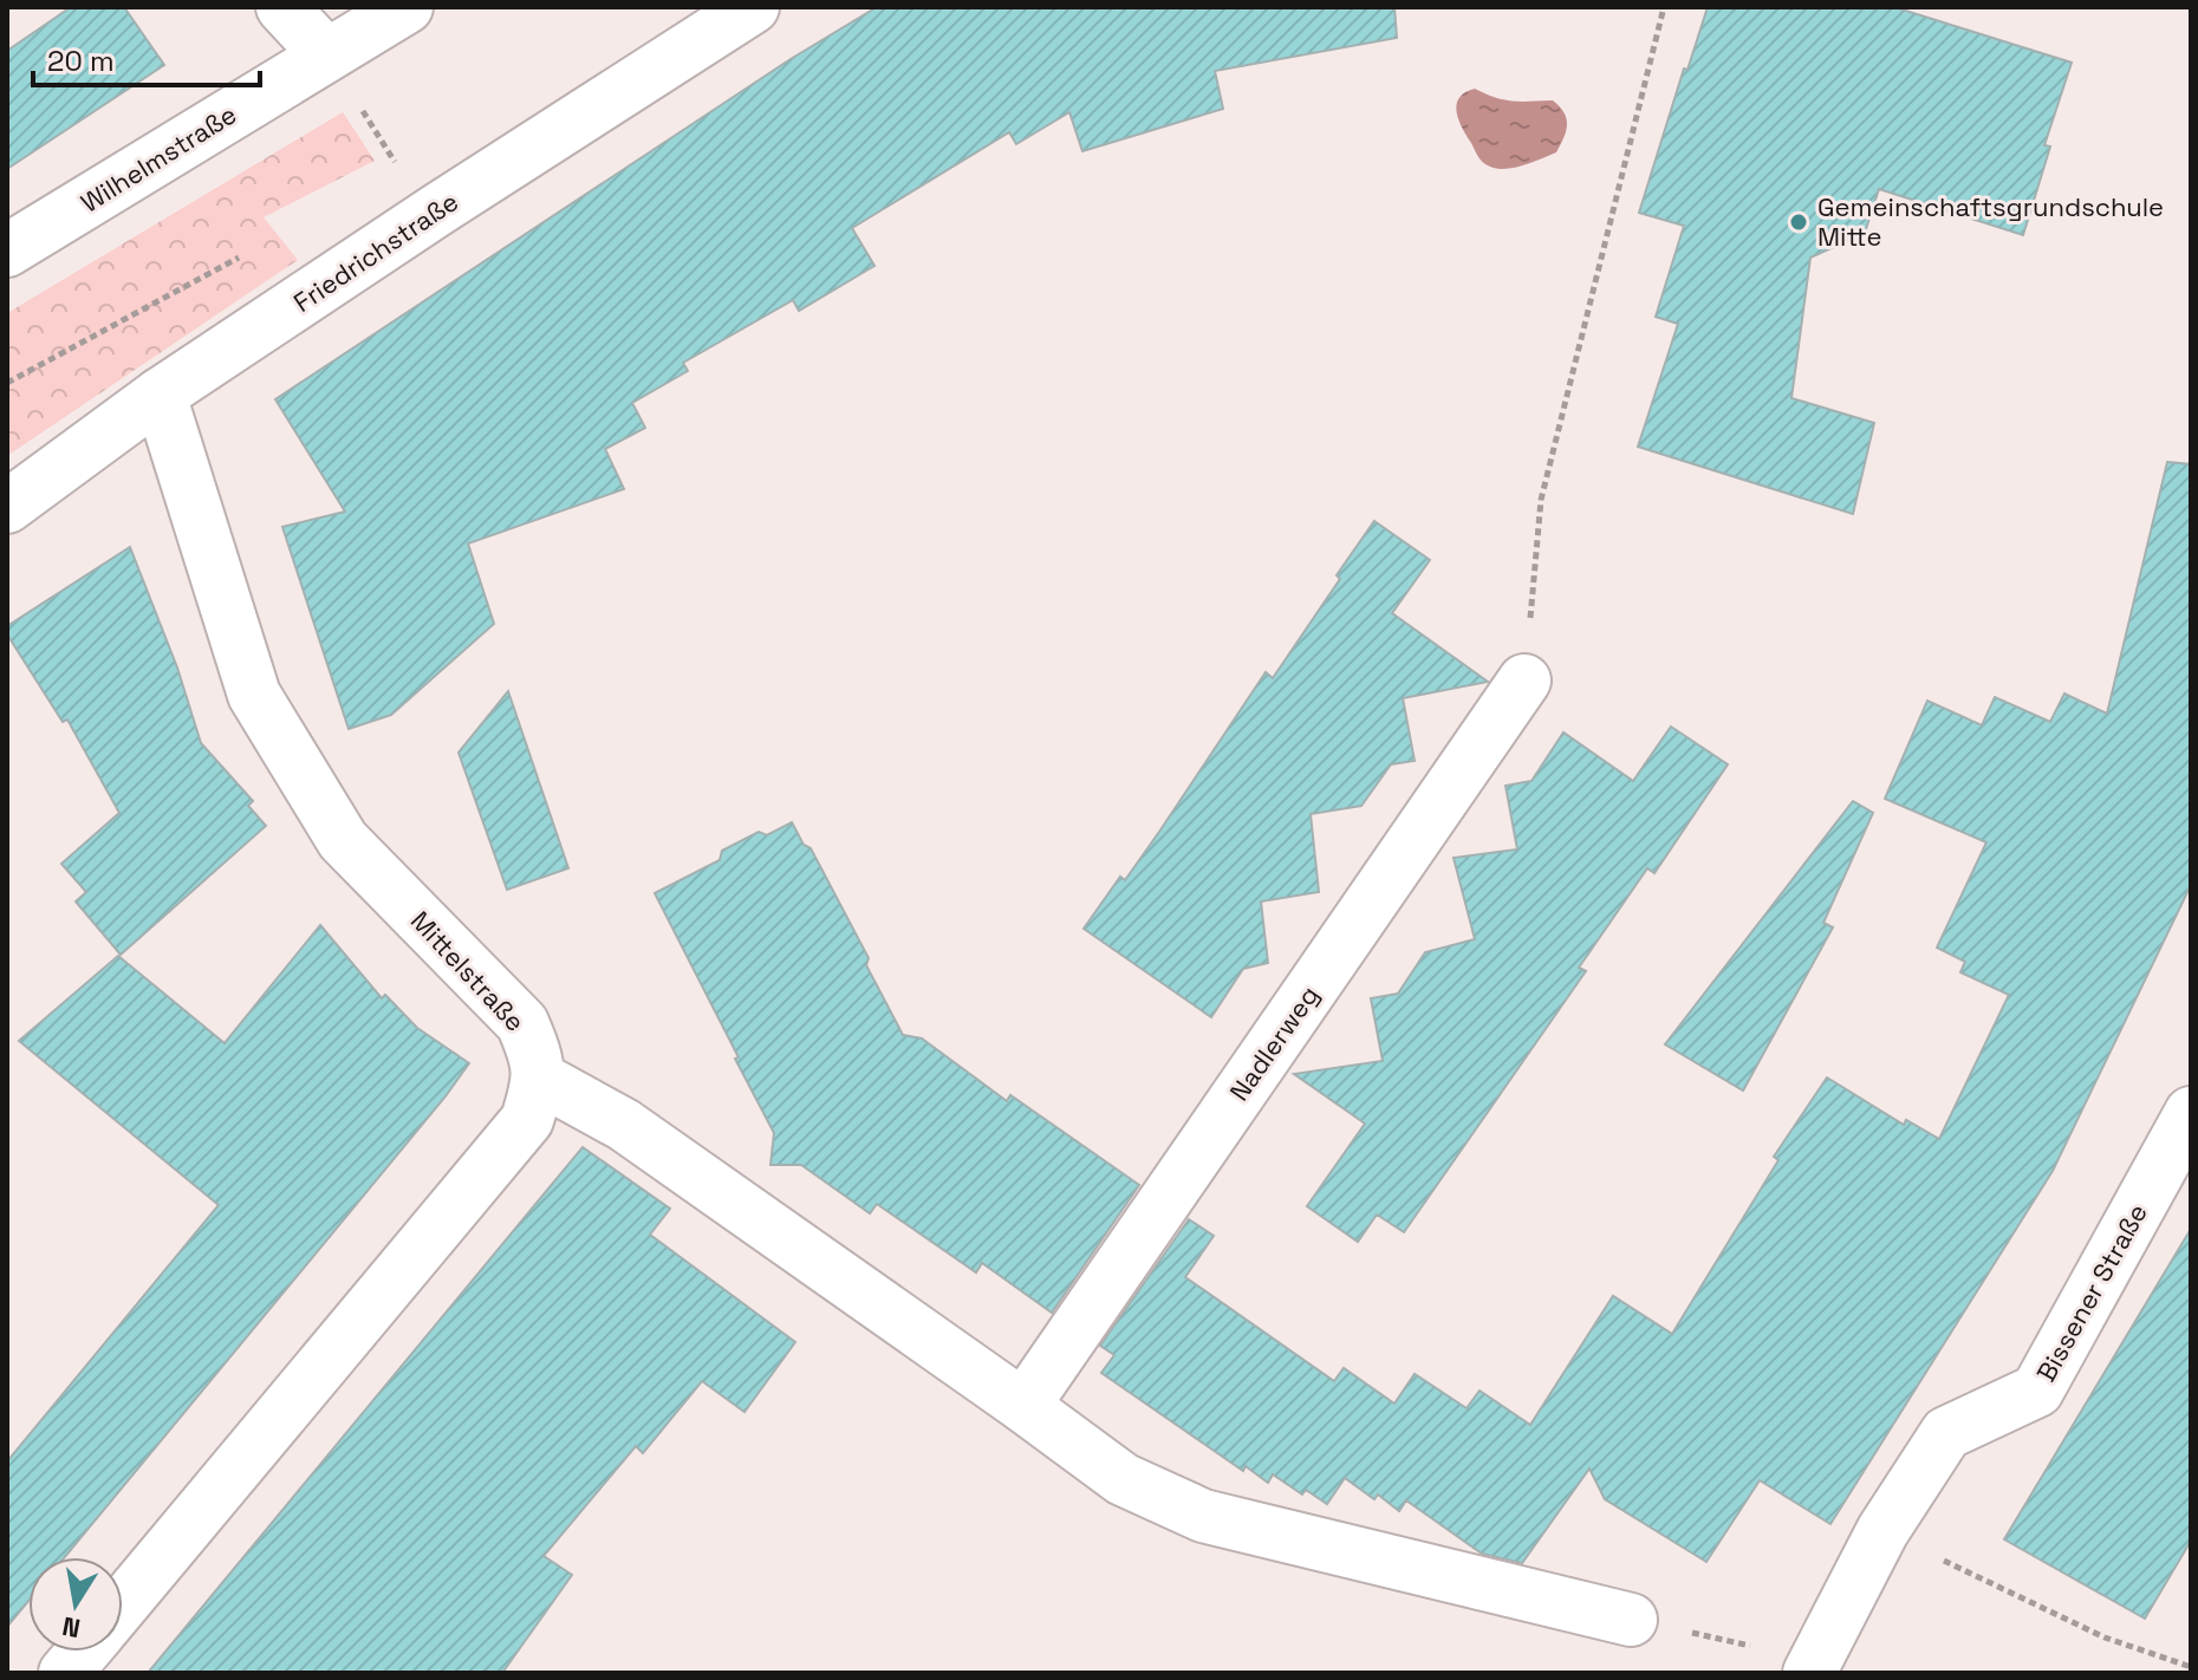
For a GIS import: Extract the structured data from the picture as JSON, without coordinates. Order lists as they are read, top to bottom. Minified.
{"streets":{"street":["Wilhelmstraße","Friedrichstraße","Mittelstraße","Nadlerweg","Bissener Straße"]},"crossings":[["Friedrichstraße","Mittelstraße"]],"places":["Gemeinschaftsgrundschule Mitte"],"scale_bar":"20 m","north":"bottom"}
